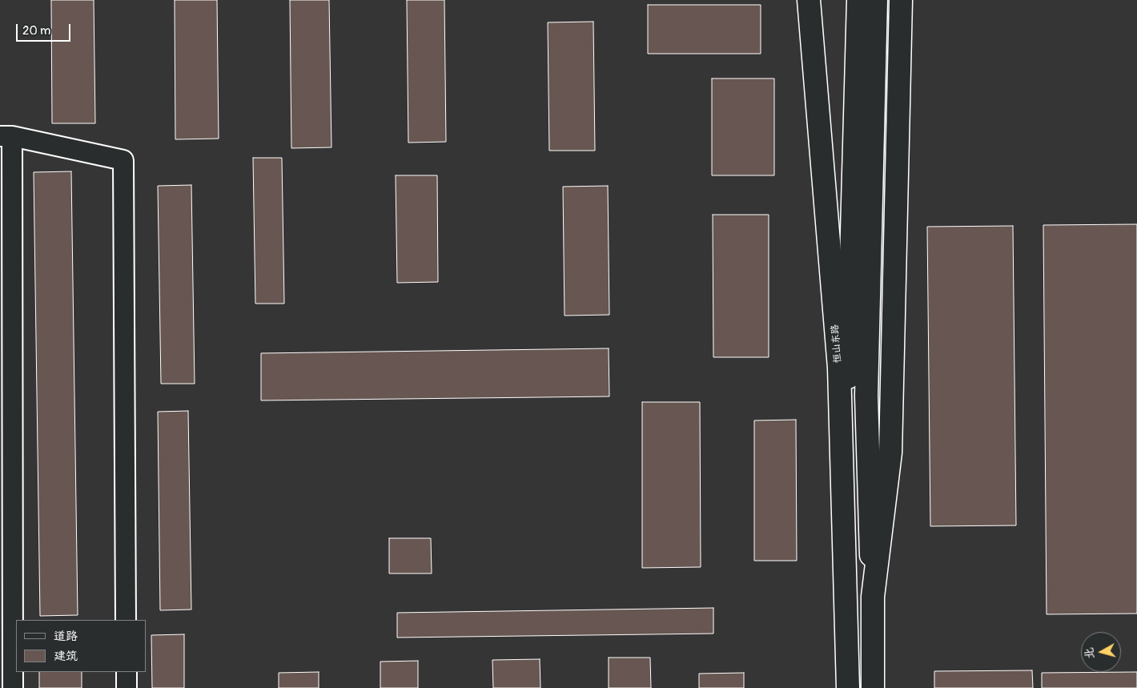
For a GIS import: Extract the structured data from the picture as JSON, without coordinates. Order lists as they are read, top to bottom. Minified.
{"streets":{"main road":["恒山东路"]},"legend":["道路","建筑"],"scale_bar":"20 m","north":"left"}
